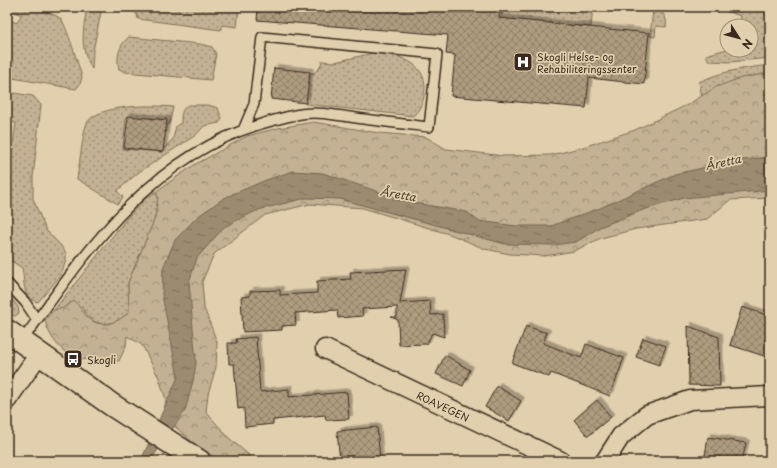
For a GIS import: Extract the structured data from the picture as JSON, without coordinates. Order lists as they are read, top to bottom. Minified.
{"streets":{"street":["ROAVEGEN"]},"water":["Åretta"],"places":{"hospital":["Skogli Helse- og Rehabiliteringssenter"],"bus stop":["Skogli"]},"north":"bottom right"}
